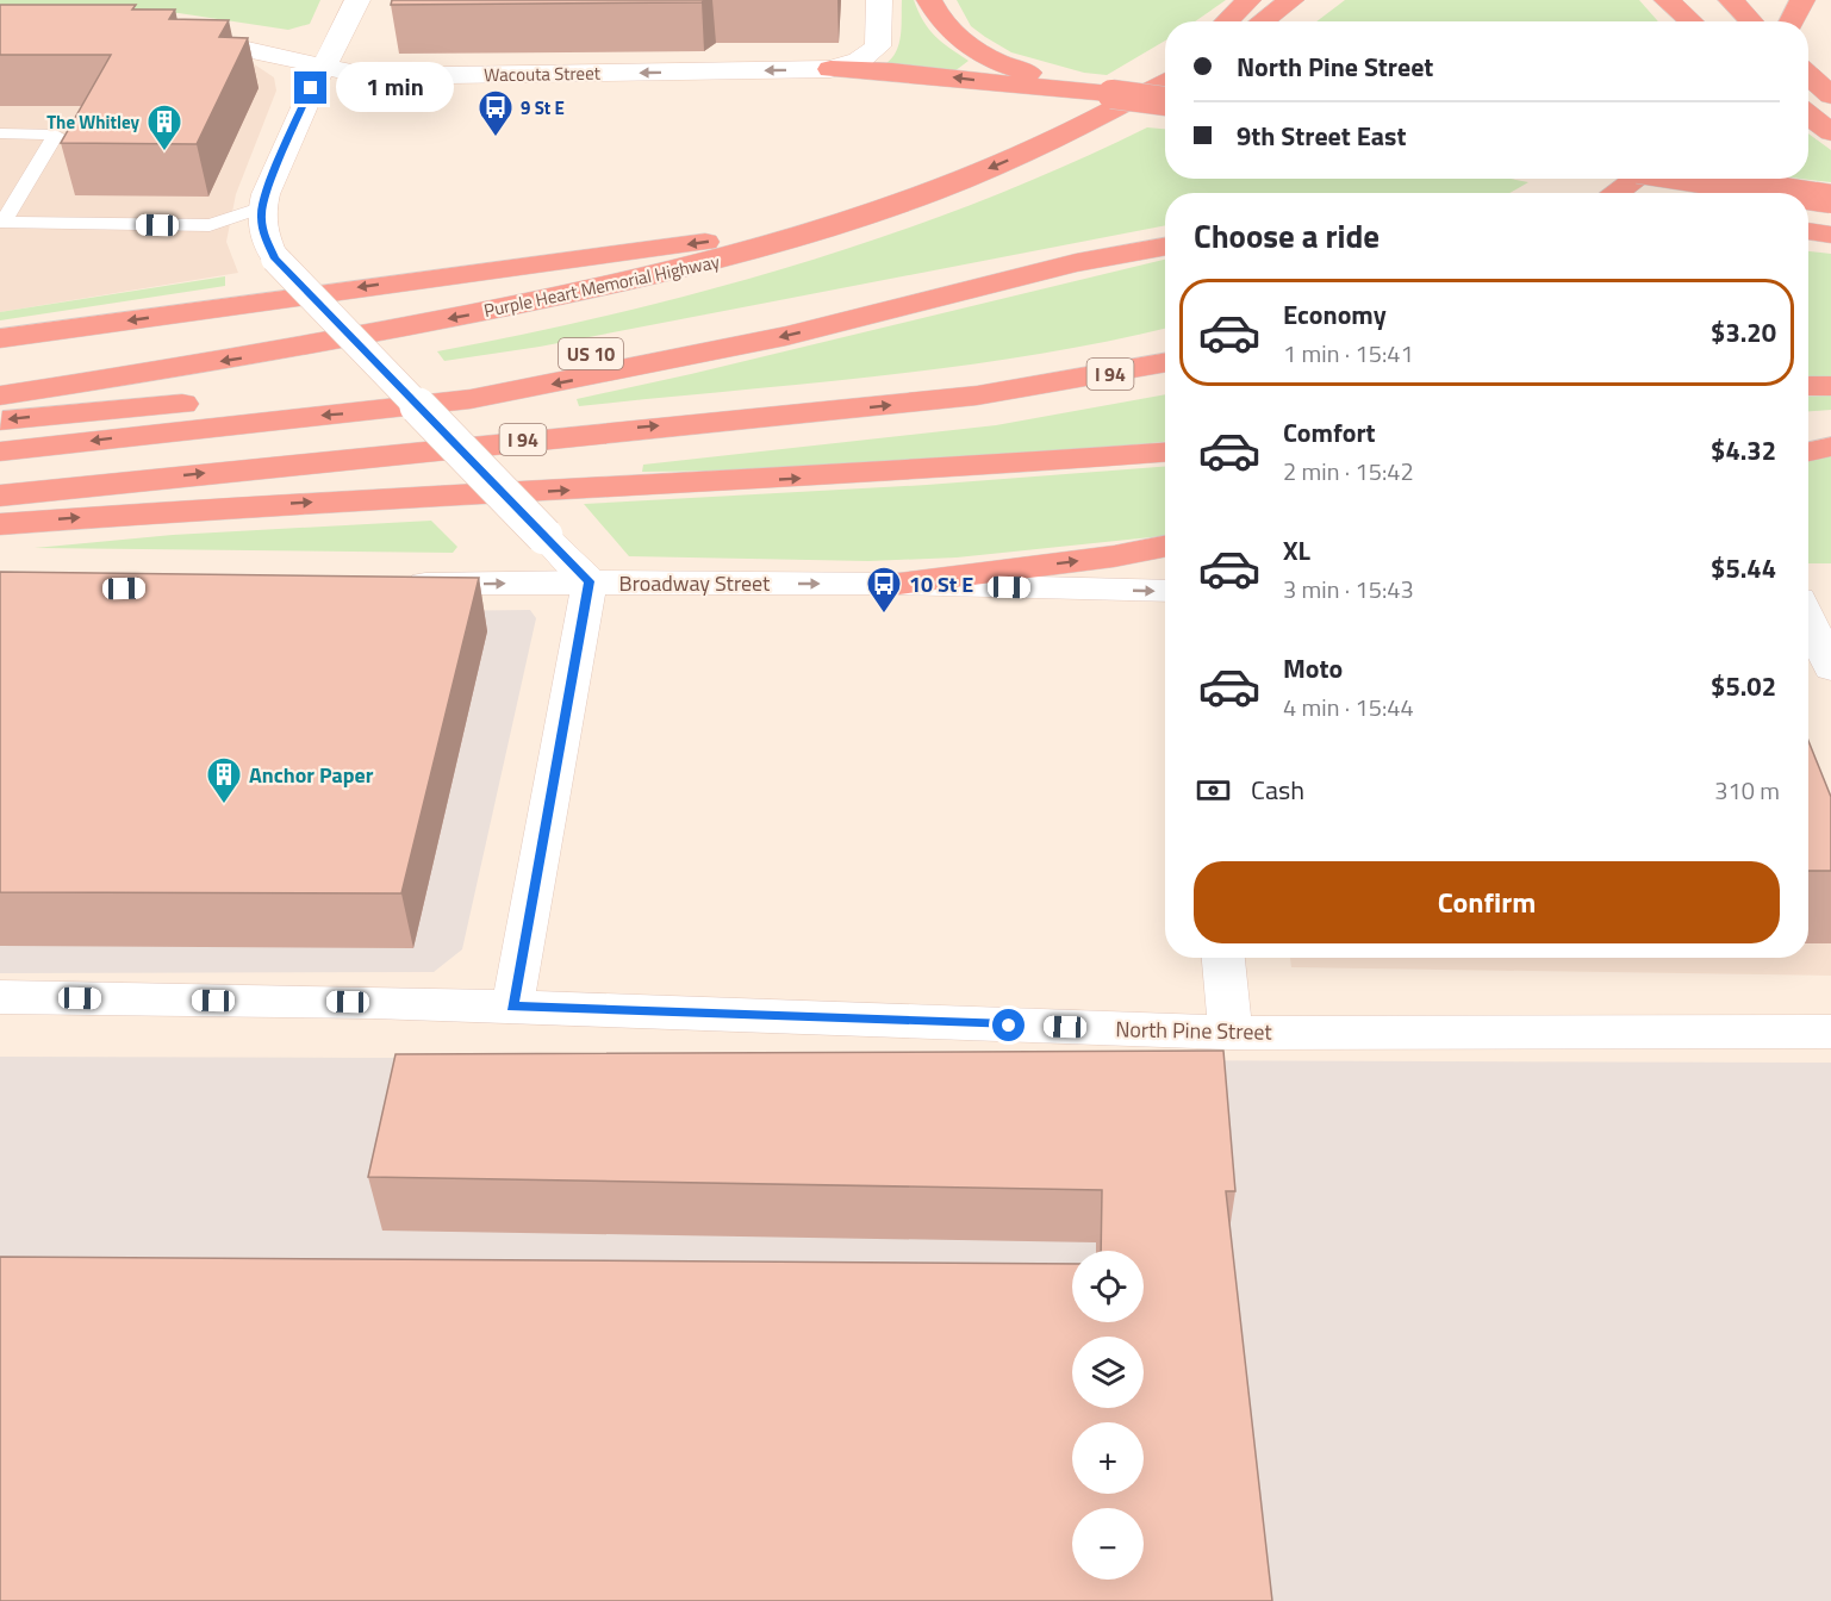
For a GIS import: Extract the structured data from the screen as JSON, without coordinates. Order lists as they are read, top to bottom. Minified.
{"streets":{"highway":["Purple Heart Memorial Highway","US 10","I 94"],"street":["Wacouta Street","Broadway Street","North Pine Street"]},"one_way":["Wacouta Street","Broadway Street"],"places":{"bus stop":["9 St E","10 St E"],"building":["The Whitley","Anchor Paper"]},"page":{"banner":["North Pine Street","9th Street East"],"bubble":"1 min","heading":"Choose a ride","list":[{"name":"Economy","note":"1 min · 15:41","value":"$3.20"},{"name":"Comfort","note":"2 min · 15:42","value":"$4.32"},{"name":"XL","note":"3 min · 15:43","value":"$5.44"},{"name":"Moto","note":"4 min · 15:44","value":"$5.02"}],"pay":["Cash","310 m"],"buttons":"Confirm","map_buttons":["+","−"]}}
